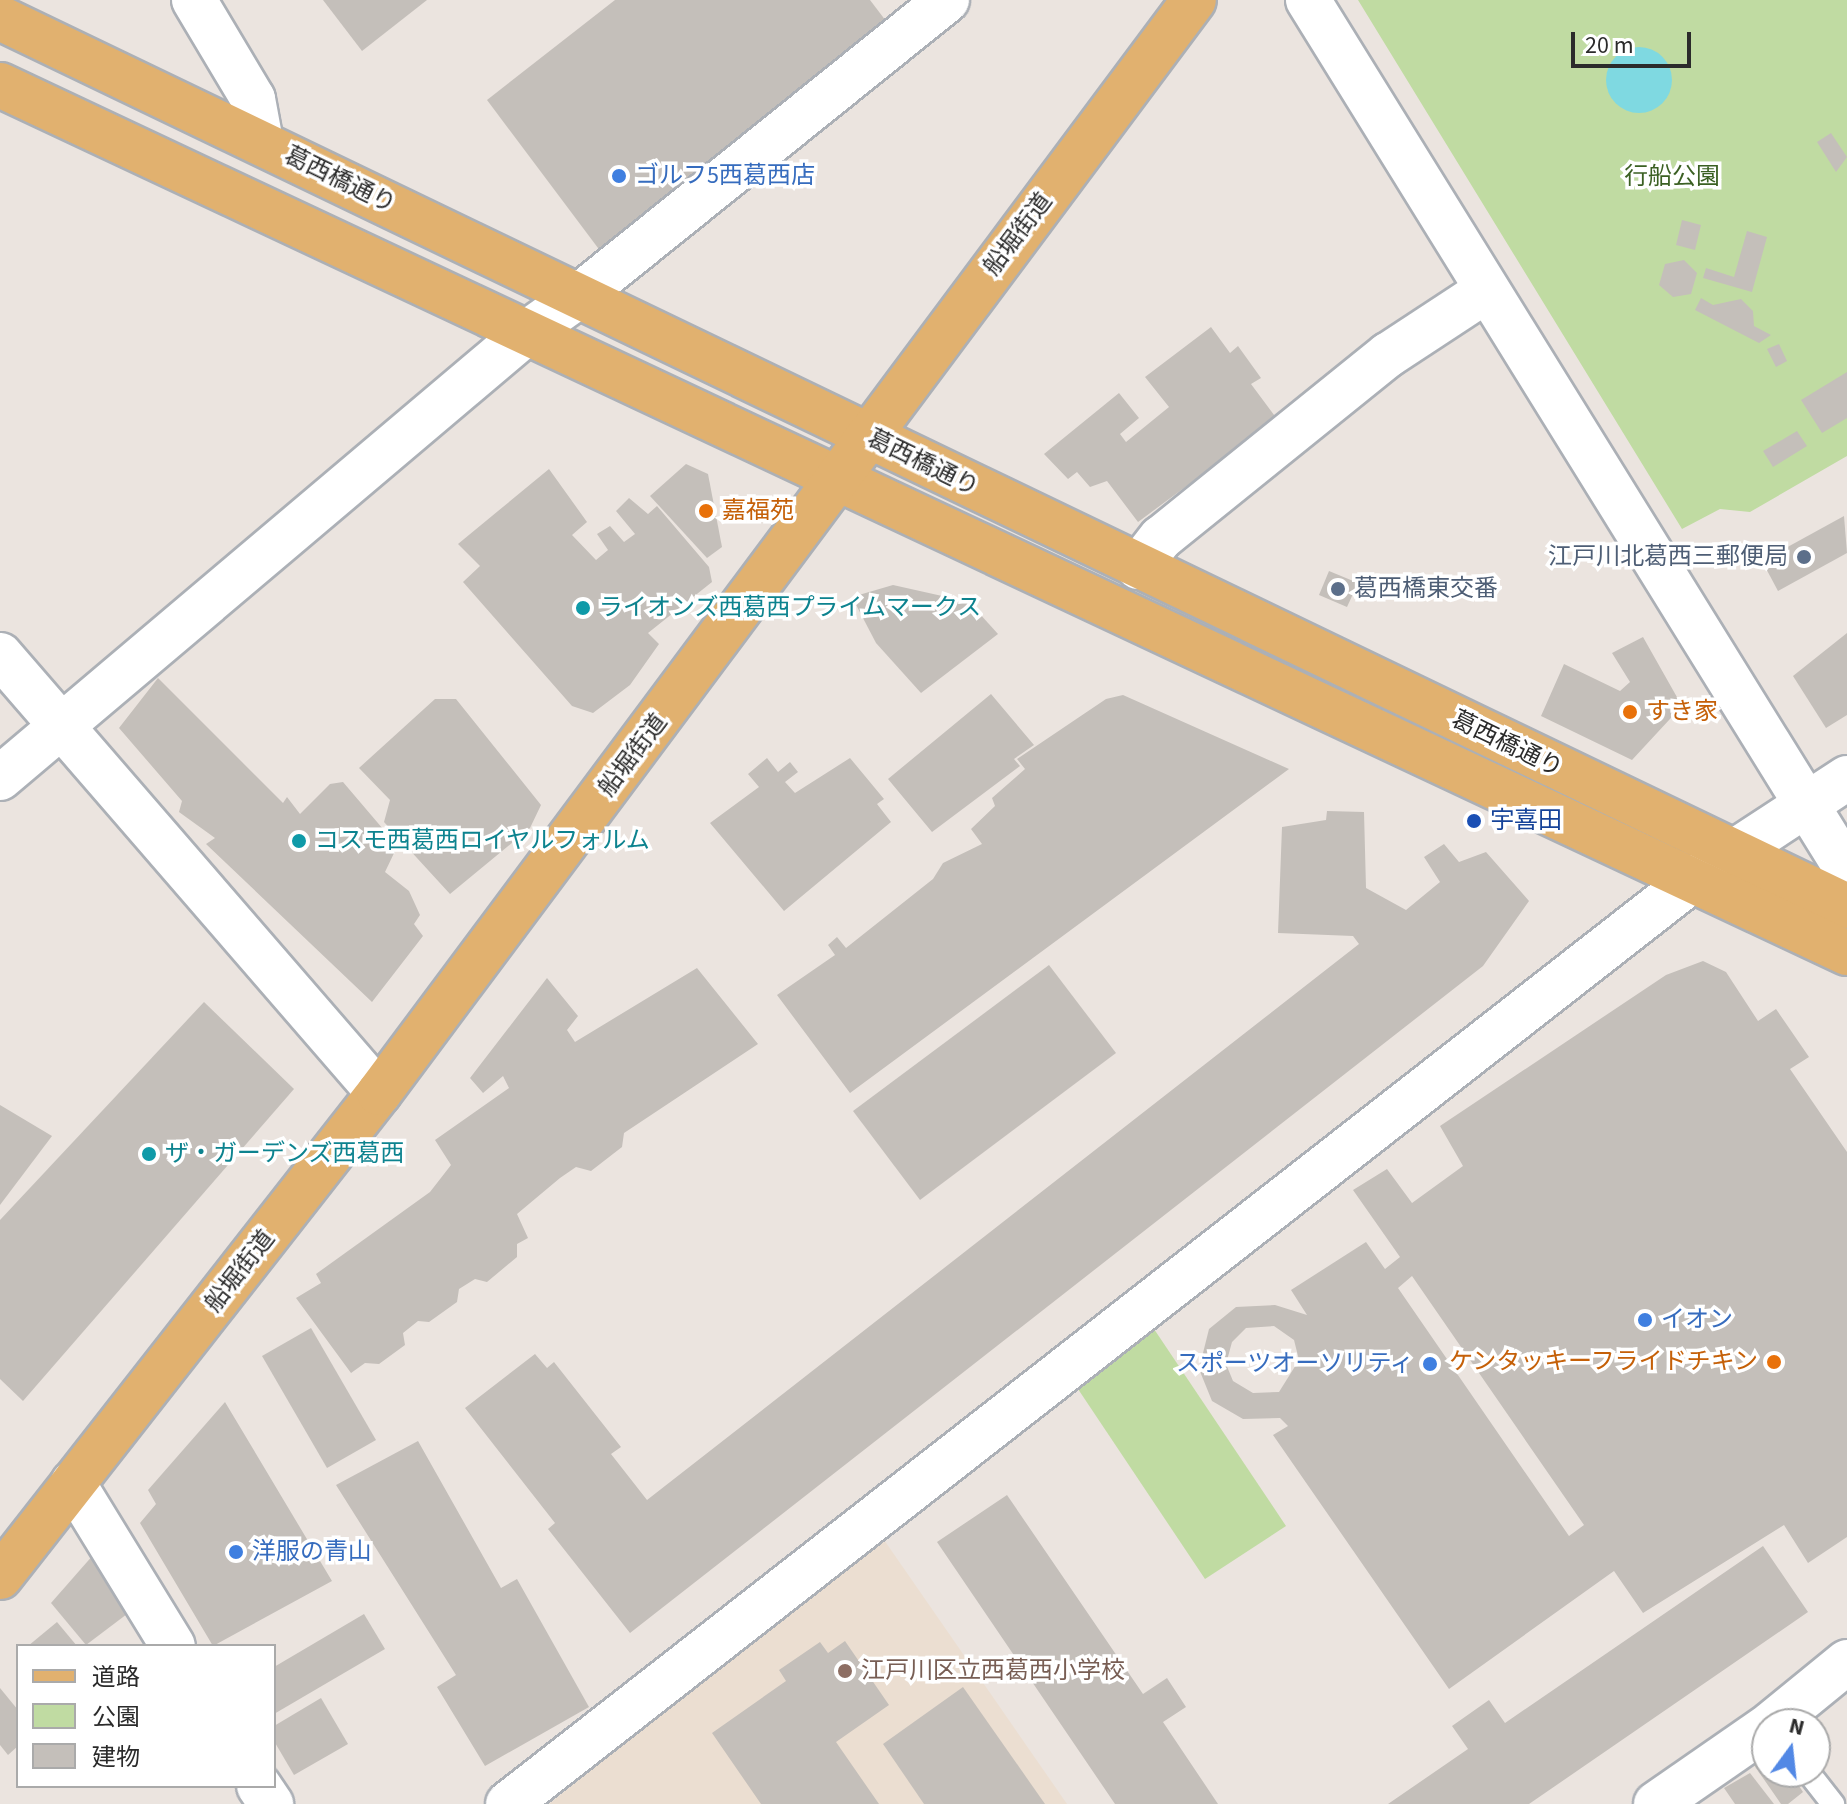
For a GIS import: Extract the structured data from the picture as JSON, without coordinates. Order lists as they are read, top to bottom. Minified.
{"streets":{"main road":["葛西橋通り","船堀街道"]},"crossings":[["葛西橋通り","船堀街道"]],"parks":["行船公園"],"places":["ゴルフ5西葛西店","嘉福苑","江戸川北葛西三郵便局","葛西橋東交番","ライオンズ西葛西プライムマークス","すき家","宇喜田","コスモ西葛西ロイヤルフォルム","ザ・ガーデンズ西葛西","イオン","ケンタッキーフライドチキン","スポーツオーソリティ","洋服の青山","江戸川区立西葛西小学校"],"legend":["道路","公園","建物"],"scale_bar":"20 m","north":"top"}
